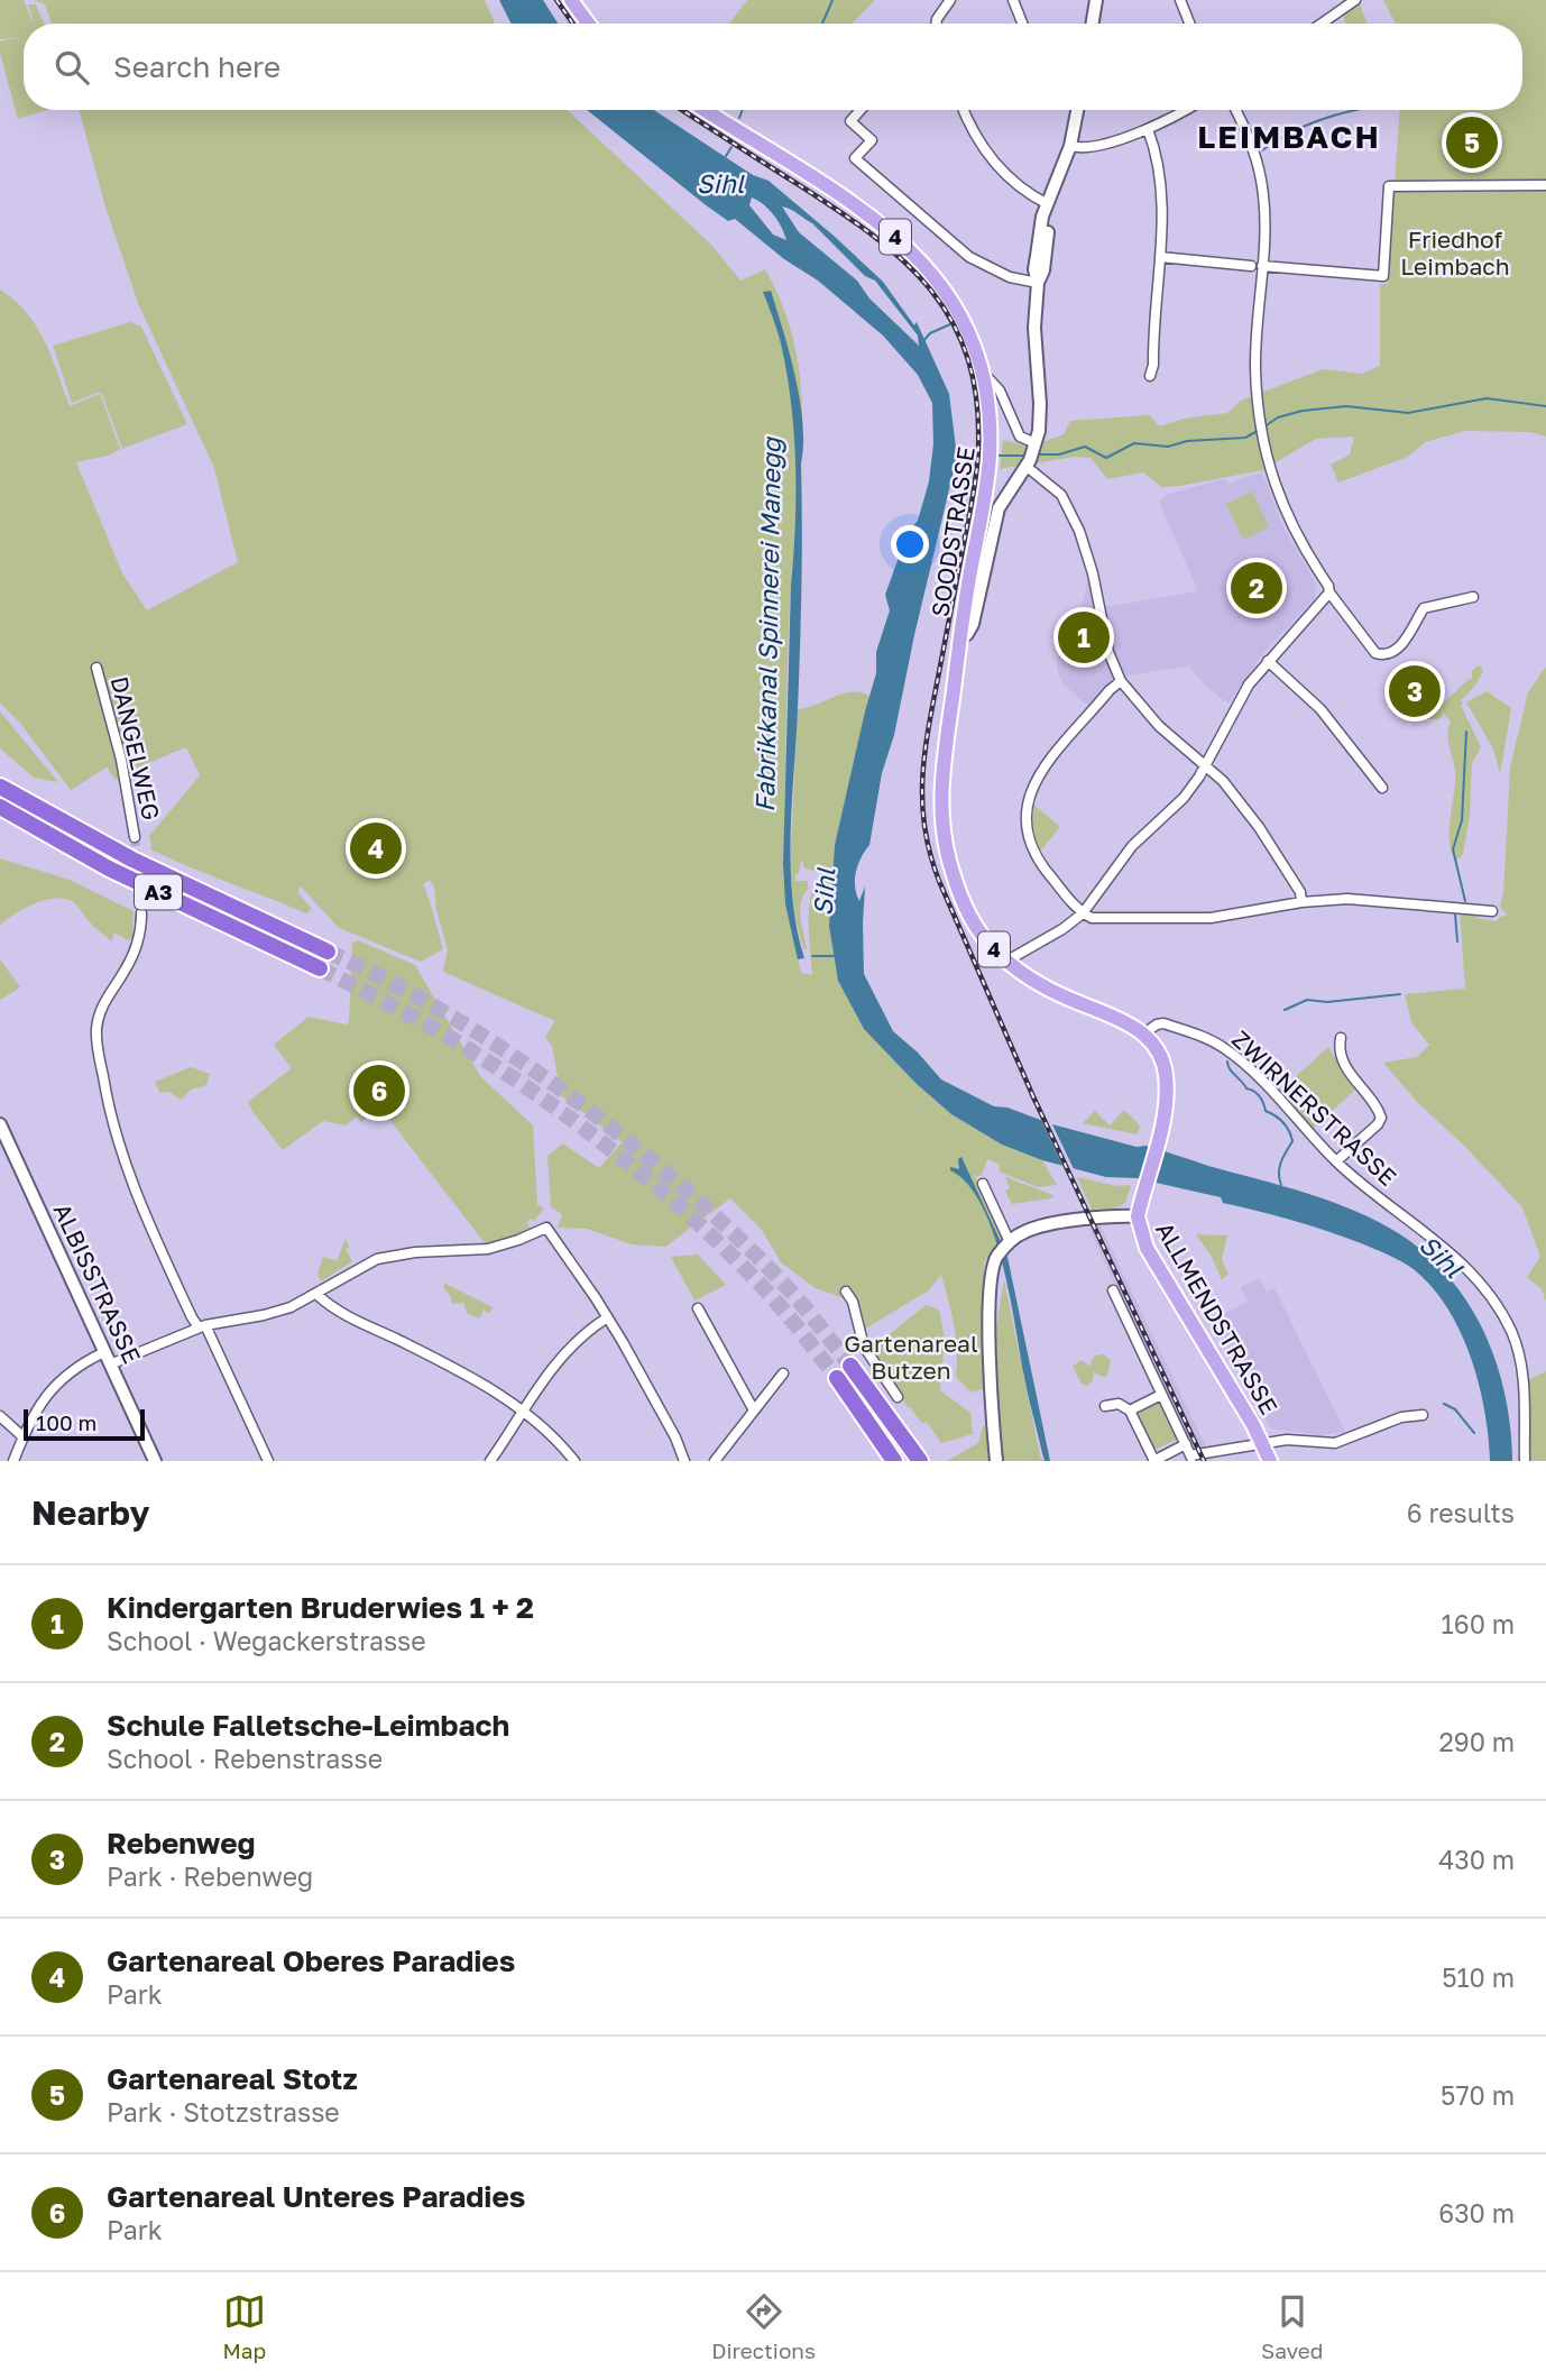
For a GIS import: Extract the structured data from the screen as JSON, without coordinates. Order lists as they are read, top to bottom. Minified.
{"streets":{"highway":["A3"],"main road":["4","SOODSTRASSE","ALBISSTRASSE","ALLMENDSTRASSE"],"street":["DANGELWEG","ZWIRNERSTRASSE"]},"crossings":[["4","SOODSTRASSE"],["4","ZWIRNERSTRASSE"],["4","ALLMENDSTRASSE"],["ZWIRNERSTRASSE","ALLMENDSTRASSE"]],"districts":["LEIMBACH"],"water":["Sihl","Fabrikkanal Spinnerei Manegg"],"parks":["Friedhof Leimbach","Gartenareal Butzen"],"scale_bar":"100 m","page":{"search":"Search here","pins":["5","2","1","3","4","6"],"scale":"100 m","heading":["Nearby","6 results"],"list":[{"mark":"1","name":"Kindergarten Bruderwies 1 + 2","note":"School · Wegackerstrasse","value":"160 m"},{"mark":"2","name":"Schule Falletsche-Leimbach","note":"School · Rebenstrasse","value":"290 m"},{"mark":"3","name":"Rebenweg","note":"Park · Rebenweg","value":"430 m"},{"mark":"4","name":"Gartenareal Oberes Paradies","note":"Park","value":"510 m"},{"mark":"5","name":"Gartenareal Stotz","note":"Park · Stotzstrasse","value":"570 m"},{"mark":"6","name":"Gartenareal Unteres Paradies","note":"Park","value":"630 m"}],"nav":["Map","Directions","Saved"]}}
